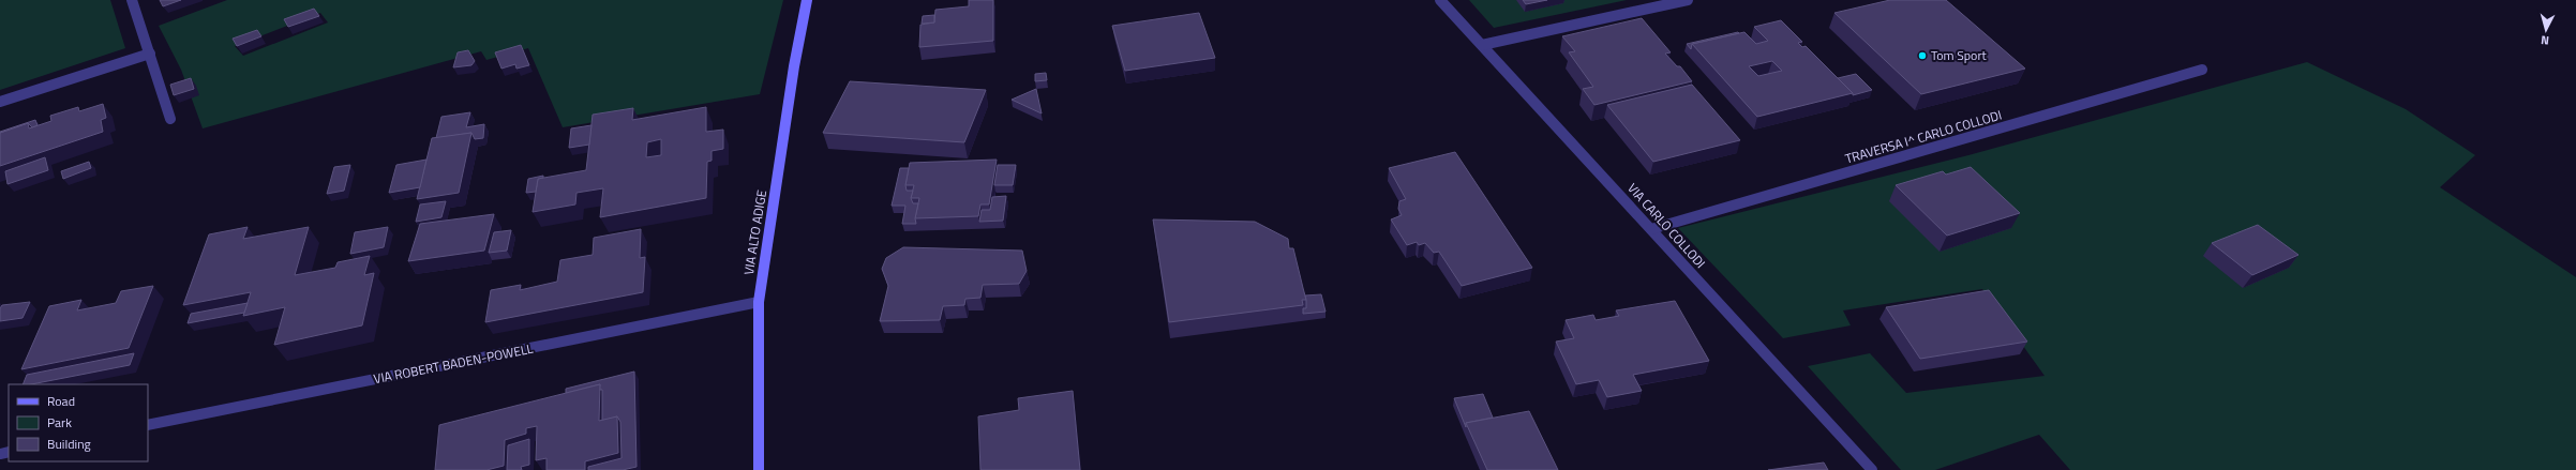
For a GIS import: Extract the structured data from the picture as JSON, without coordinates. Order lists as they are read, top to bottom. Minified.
{"streets":{"street":["TRAVERSA I^ CARLO COLLODI","VIA CARLO COLLODI","VIA ALTO ADIGE","VIA ROBERT BADEN-POWELL"]},"crossings":[["TRAVERSA I^ CARLO COLLODI","VIA CARLO COLLODI"],["VIA ALTO ADIGE","VIA ROBERT BADEN-POWELL"]],"places":["Tom Sport"],"legend":["Road","Park","Building"],"north":"bottom"}
